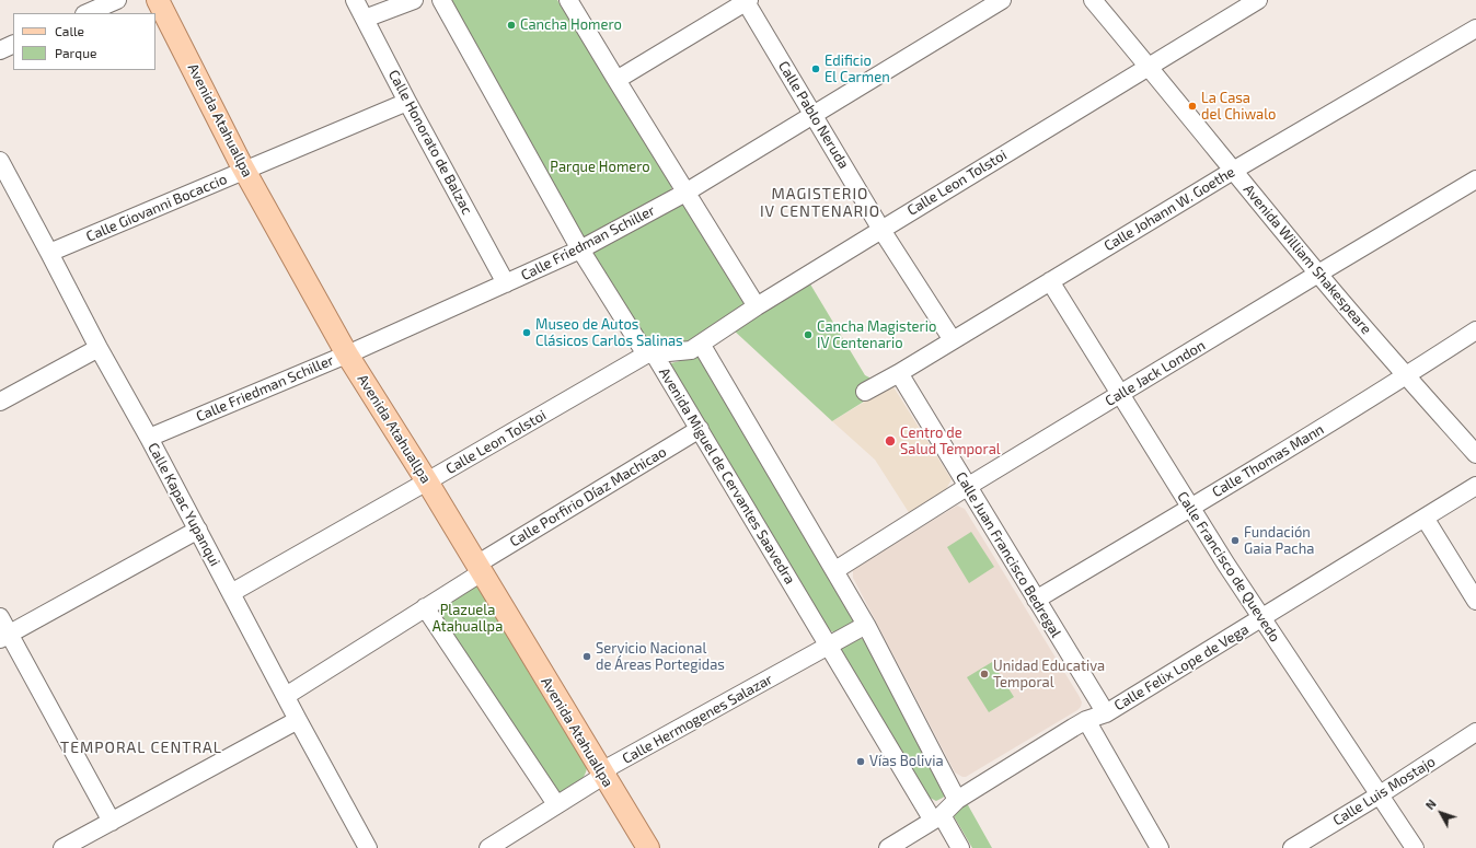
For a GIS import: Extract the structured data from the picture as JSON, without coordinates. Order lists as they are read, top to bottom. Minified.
{"streets":{"main road":["Avenida Atahuallpa"],"street":["Calle Pablo Neruda","Calle Honorato de Balzac","Calle Leon Tolstoi","Calle Giovanni Bocaccio","Calle Johann W. Goethe","Calle Friedman Schiller","Avenida William Shakespeare","Calle Jack London","Calle Thomas Mann","Avenida Miguel de Cervantes Saavedra","Calle Porfirio Díaz Machicao","Calle Kapac Yupanqui","Calle Juan Francisco Bedregal","Calle Francisco de Quevedo","Calle Felix Lope de Vega","Calle Hermogenes Salazar","Calle Luis Mostajo"]},"crossings":[["Calle Pablo Neruda","Calle Leon Tolstoi"],["Calle Pablo Neruda","Calle Johann W. Goethe"],["Calle Pablo Neruda","Calle Friedman Schiller"],["Avenida Atahuallpa","Calle Leon Tolstoi"],["Avenida Atahuallpa","Calle Giovanni Bocaccio"],["Avenida Atahuallpa","Calle Friedman Schiller"],["Avenida Atahuallpa","Calle Porfirio Díaz Machicao"],["Avenida Atahuallpa","Calle Hermogenes Salazar"],["Calle Honorato de Balzac","Calle Giovanni Bocaccio"],["Calle Honorato de Balzac","Calle Friedman Schiller"],["Calle Leon Tolstoi","Avenida William Shakespeare"],["Calle Leon Tolstoi","Avenida Miguel de Cervantes Saavedra"],["Calle Leon Tolstoi","Calle Kapac Yupanqui"],["Calle Giovanni Bocaccio","Calle Kapac Yupanqui"],["Calle Johann W. Goethe","Avenida William Shakespeare"],["Calle Johann W. Goethe","Calle Juan Francisco Bedregal"],["Calle Johann W. Goethe","Calle Francisco de Quevedo"],["Calle Friedman Schiller","Avenida Miguel de Cervantes Saavedra"],["Calle Friedman Schiller","Calle Kapac Yupanqui"],["Avenida William Shakespeare","Calle Jack London"],["Avenida William Shakespeare","Calle Thomas Mann"],["Calle Jack London","Calle Juan Francisco Bedregal"],["Calle Jack London","Calle Francisco de Quevedo"],["Calle Thomas Mann","Calle Juan Francisco Bedregal"],["Calle Thomas Mann","Calle Francisco de Quevedo"],["Avenida Miguel de Cervantes Saavedra","Calle Porfirio Díaz Machicao"],["Avenida Miguel de Cervantes Saavedra","Calle Felix Lope de Vega"],["Avenida Miguel de Cervantes Saavedra","Calle Hermogenes Salazar"],["Calle Porfirio Díaz Machicao","Calle Kapac Yupanqui"],["Calle Juan Francisco Bedregal","Calle Felix Lope de Vega"],["Calle Francisco de Quevedo","Calle Felix Lope de Vega"],["Calle Francisco de Quevedo","Calle Luis Mostajo"]],"districts":["MAGISTERIO IV CENTENARIO","TEMPORAL CENTRAL"],"parks":["Parque Homero","Plazuela Atahuallpa"],"places":["Cancha Homero","Edificio El Carmen","La Casa del Chiwalo","Museo de Autos Clásicos Carlos Salinas","Cancha Magisterio IV Centenario","Centro de Salud Temporal","Fundación Gaia Pacha","Servicio Nacional de Áreas Portegidas","Unidad Educativa Temporal","Vías Bolivia"],"legend":["Calle","Parque"],"north":"top left"}
